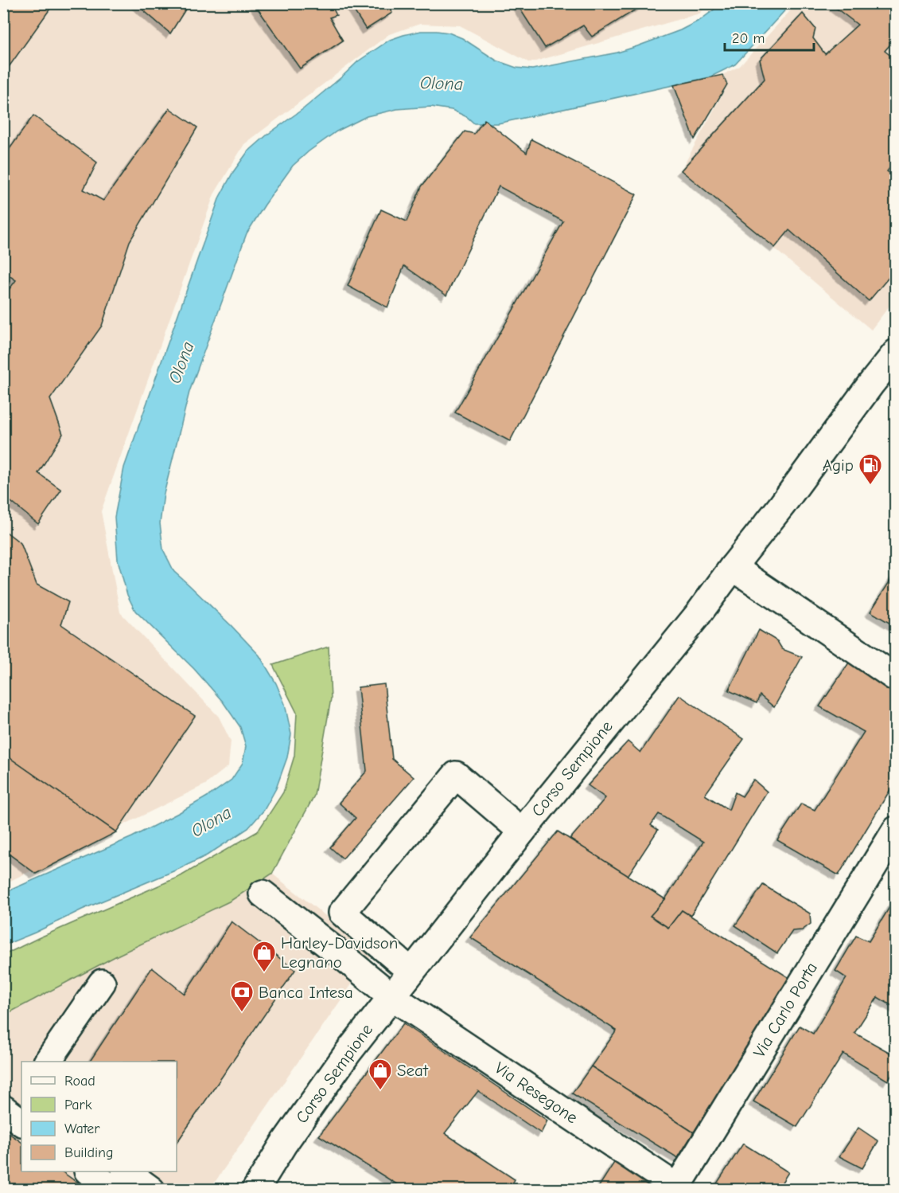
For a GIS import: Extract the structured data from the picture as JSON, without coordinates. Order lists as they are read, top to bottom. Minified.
{"streets":{"main road":["Corso Sempione","Via Carlo Porta","Via Resegone"]},"crossings":[["Corso Sempione","Via Resegone"],["Via Carlo Porta","Via Resegone"]],"water":["Olona"],"places":{"fuel station":["Agip"],"shop":["Harley-Davidson Legnano","Seat"],"bank":["Banca Intesa"]},"legend":["Road","Park","Water","Building"],"scale_bar":"20 m"}
